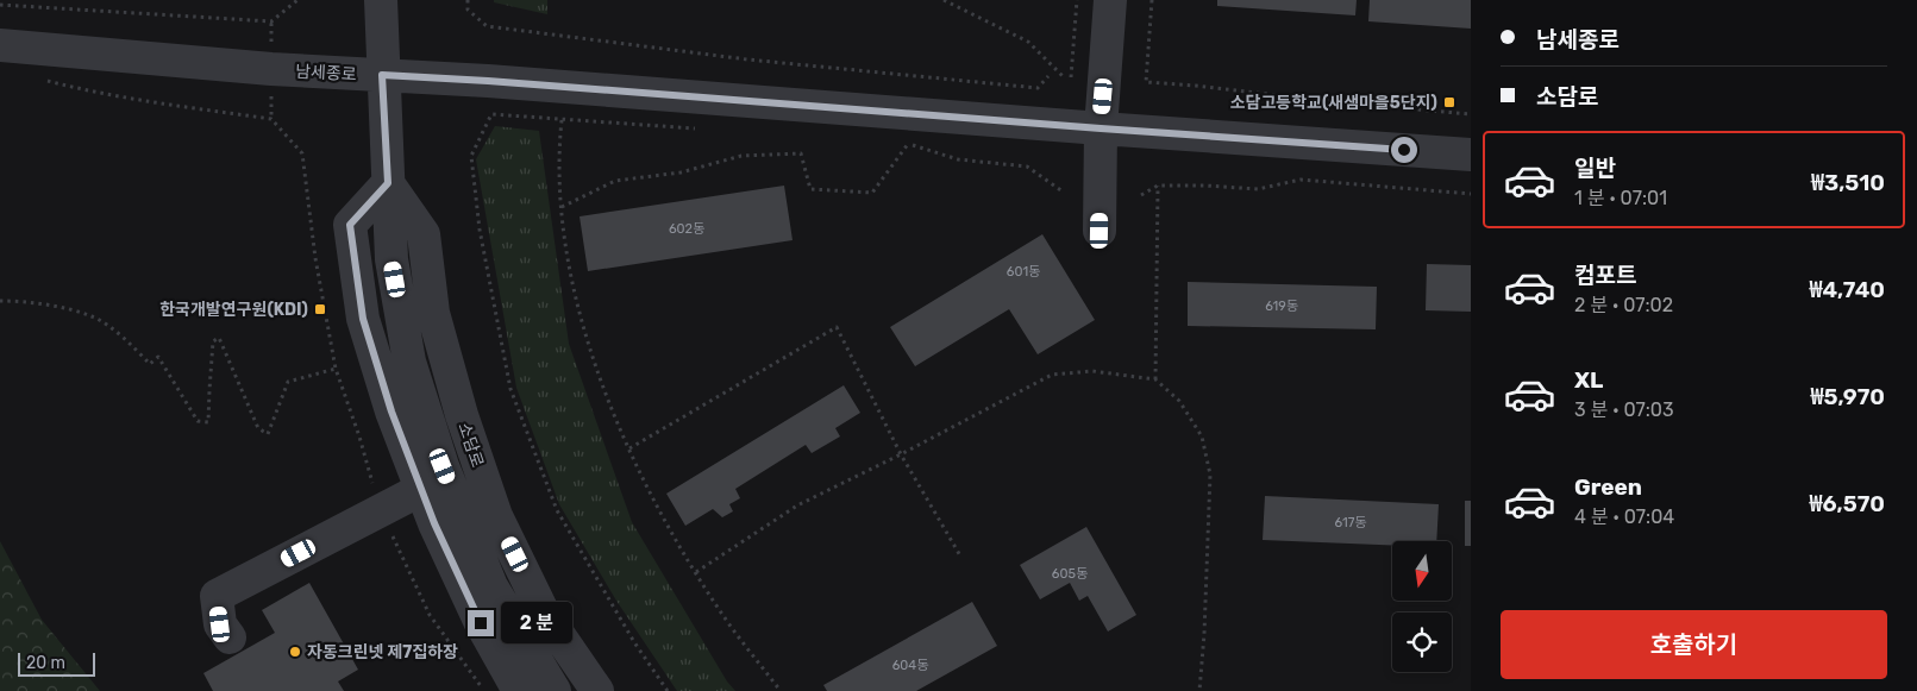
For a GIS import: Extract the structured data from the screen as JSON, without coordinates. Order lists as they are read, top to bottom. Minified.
{"streets":{"street":["남세종로","소담로"]},"places":{"transit":["소담고등학교(새샘마을5단지)","한국개발연구원(KDI)"],"other":["자동크린넷 제7집하장"]},"house_numbers":["602동","601동","619동","617동","605동","604동"],"scale_bar":"20 m","north":"bottom","page":{"banner":["남세종로","소담로"],"list":[{"name":"일반","note":"1 분 · 07:01","value":"₩3,510"},{"name":"컴포트","note":"2 분 · 07:02","value":"₩4,740"},{"name":"XL","note":"3 분 · 07:03","value":"₩5,970"},{"name":"Green","note":"4 분 · 07:04","value":"₩6,570"}],"buttons":"호출하기","bubble":"2 분","scale":"20 m"}}
